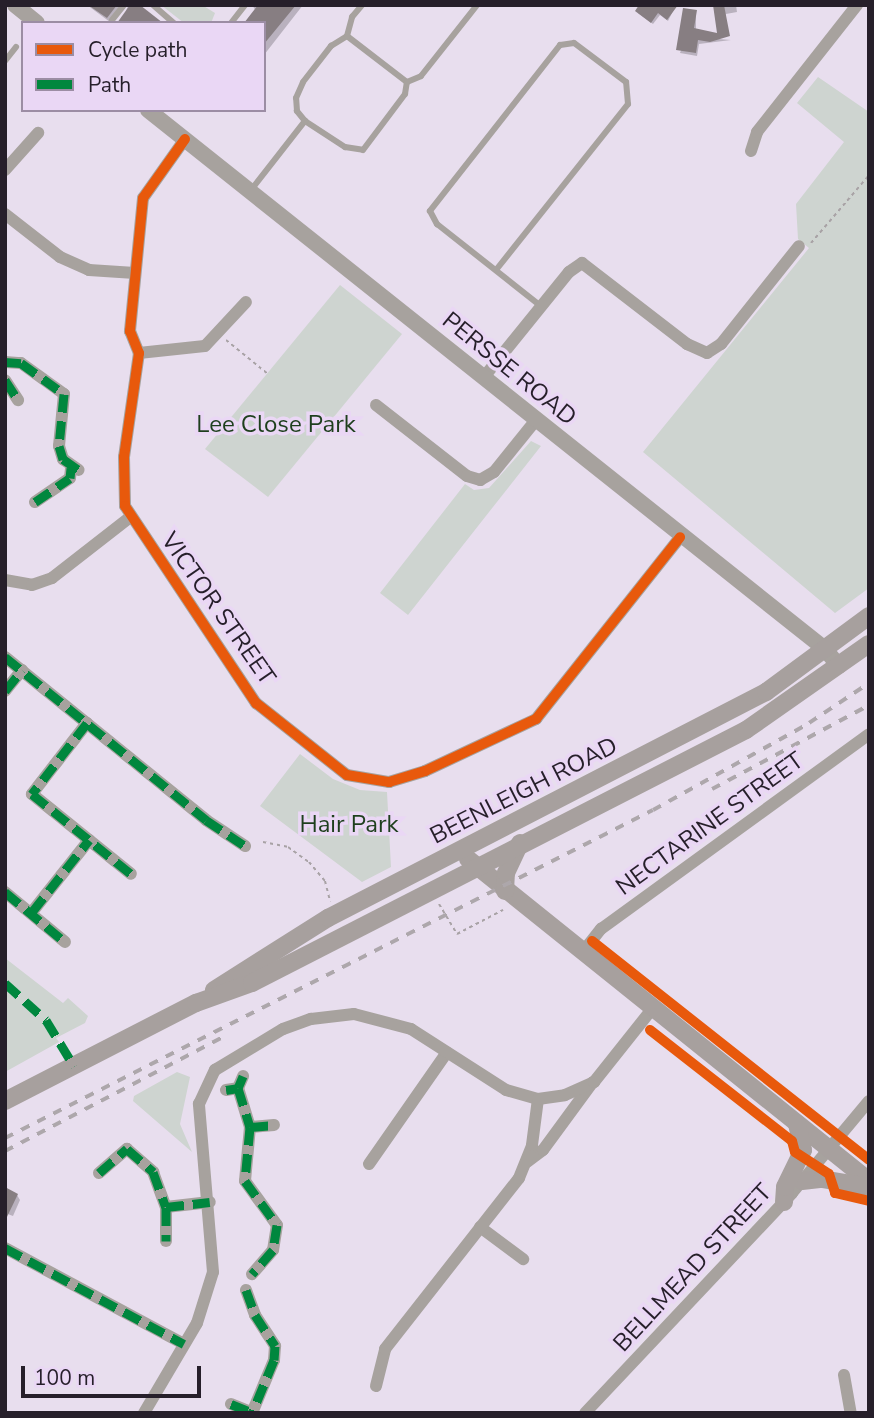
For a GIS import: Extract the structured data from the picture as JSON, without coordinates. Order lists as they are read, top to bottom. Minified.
{"streets":{"main road":["BEENLEIGH ROAD"],"street":["PERSSE ROAD","VICTOR STREET","NECTARINE STREET","BELLMEAD STREET"]},"crossings":[["PERSSE ROAD","VICTOR STREET"],["PERSSE ROAD","BEENLEIGH ROAD"]],"parks":["Lee Close Park","Hair Park"],"legend":["Cycle path","Path"],"scale_bar":"100 m"}
